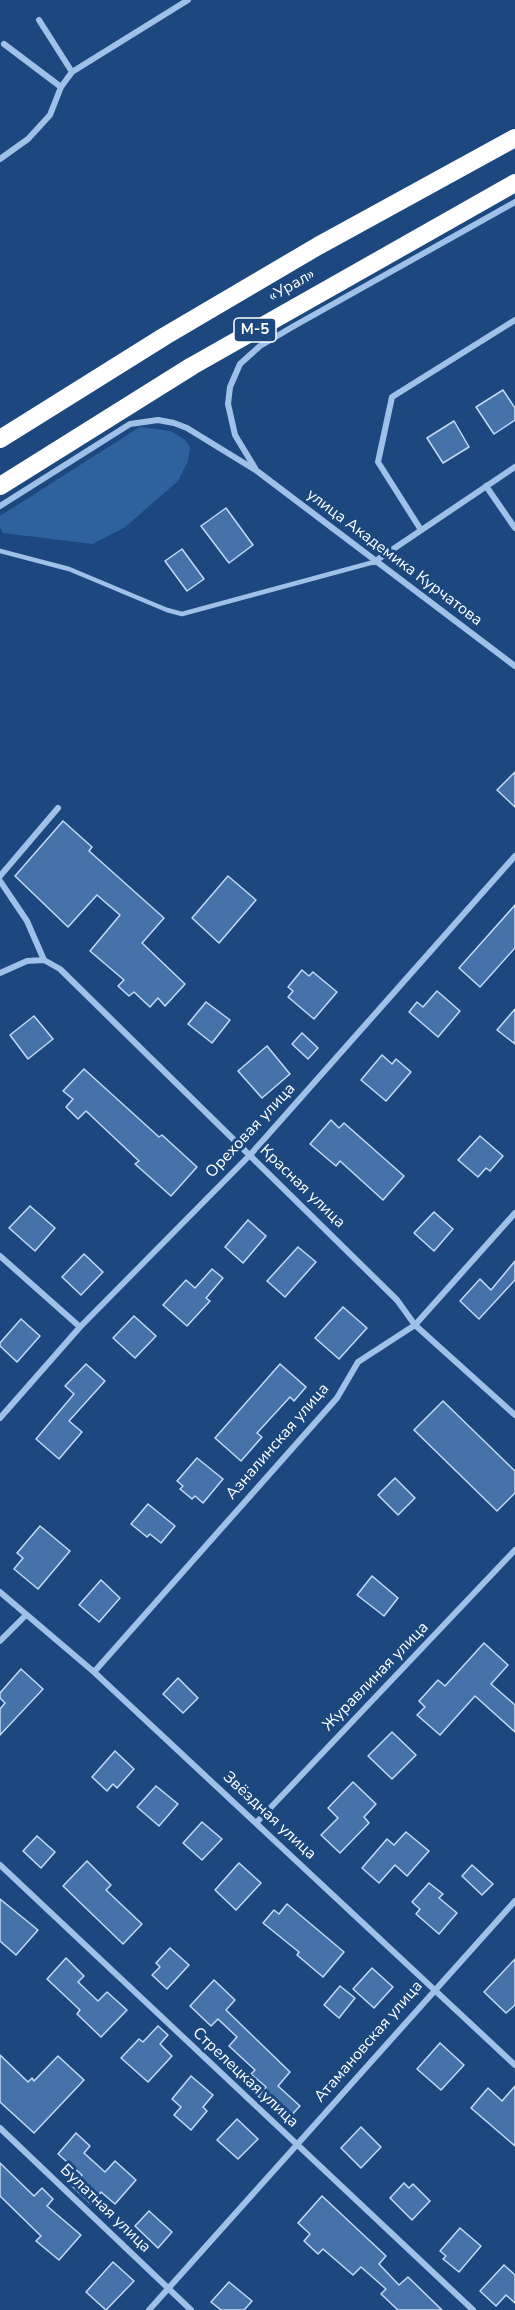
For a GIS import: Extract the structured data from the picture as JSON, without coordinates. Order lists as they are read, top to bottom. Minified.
{"streets":{"highway":["«Урал»","М-5"],"street":["улица Академика Курчатова","Ореховая улица","Красная улица","Азналинская улица","Журавлиная улица","Звёздная улица","Атамановская улица","Стрелецкая улица","Булатная улица"]},"crossings":[["Ореховая улица","Красная улица"],["Красная улица","Азналинская улица"],["Азналинская улица","Звёздная улица"],["Журавлиная улица","Звёздная улица"],["Звёздная улица","Атамановская улица"],["Атамановская улица","Стрелецкая улица"],["Атамановская улица","Булатная улица"]]}
